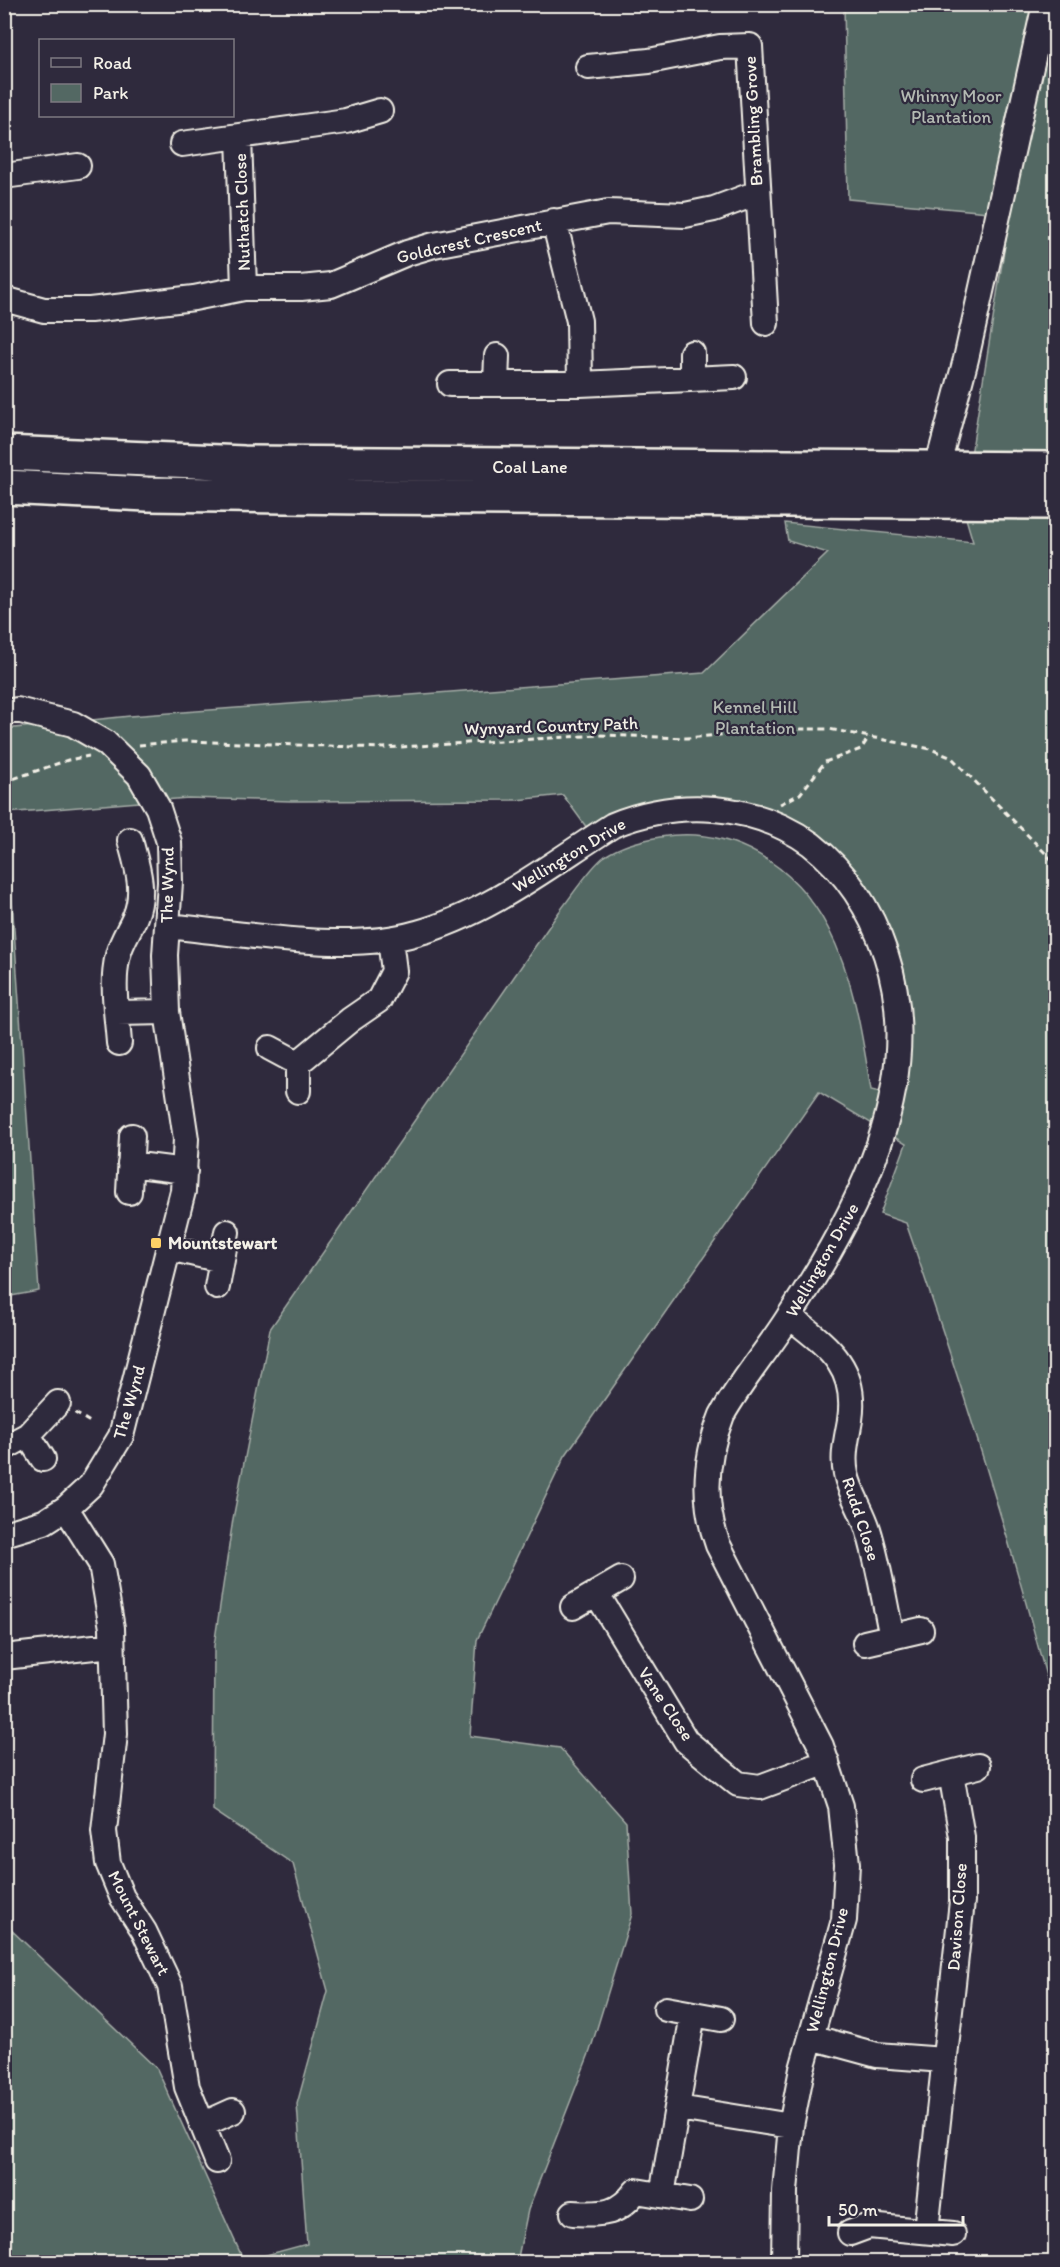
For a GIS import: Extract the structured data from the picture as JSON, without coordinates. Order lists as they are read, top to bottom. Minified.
{"streets":{"highway":["Coal Lane"],"street":["Brambling Grove","Nuthatch Close","Goldcrest Crescent","Wellington Drive","The Wynd","Rudd Close","Vane Close","Davison Close","Mount Stewart"],"path":["Wynyard Country Path"]},"crossings":[["Brambling Grove","Goldcrest Crescent"],["Nuthatch Close","Goldcrest Crescent"],["Wynyard Country Path","The Wynd"],["Wellington Drive","The Wynd"],["Wellington Drive","Rudd Close"],["Wellington Drive","Vane Close"],["The Wynd","Mount Stewart"]],"parks":["Whinny Moor Plantation","Kennel Hill Plantation"],"places":{"transit":["Mountstewart"]},"legend":["Road","Park"],"scale_bar":"50 m"}
